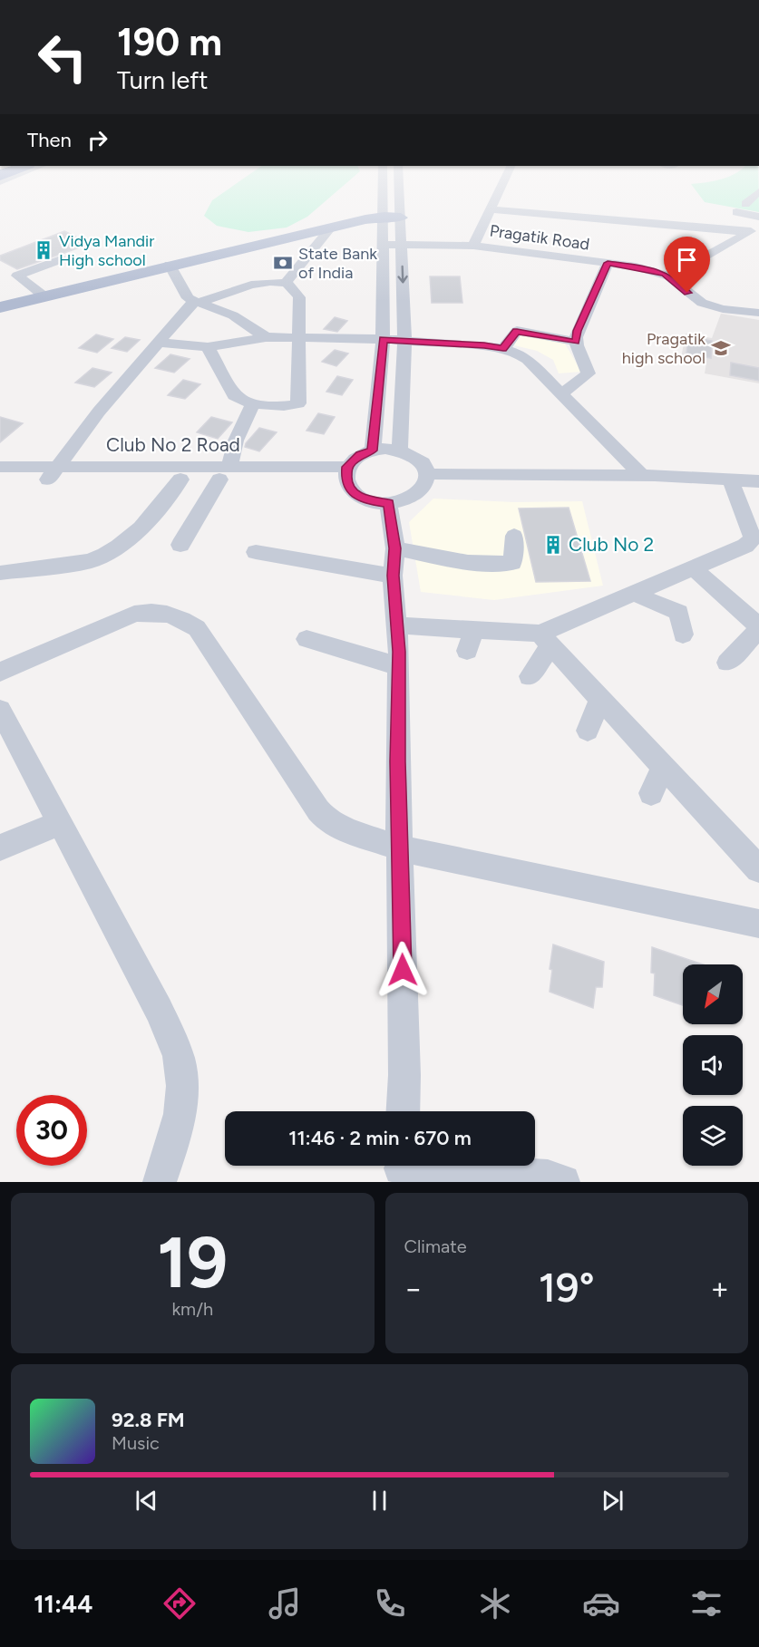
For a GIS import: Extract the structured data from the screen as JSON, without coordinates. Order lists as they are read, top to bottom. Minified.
{"streets":{"street":["Pragatik Road","Club No 2 Road"]},"places":{"building":["Vidya Mandir High school","Club No 2"],"bank":["State Bank of India"],"school or university":["Pragatik high school"]},"north":"bottom left","page":{"turn":["190 m","Turn left"],"then":"Then","limit":"30","trip":"11:46 · 2 min · 670 m","tile":[["19","km/h"],"Climate"],"heat":["−","19°","+"],"song":["92.8 FM","Music"],"tabs":"11:44"}}
